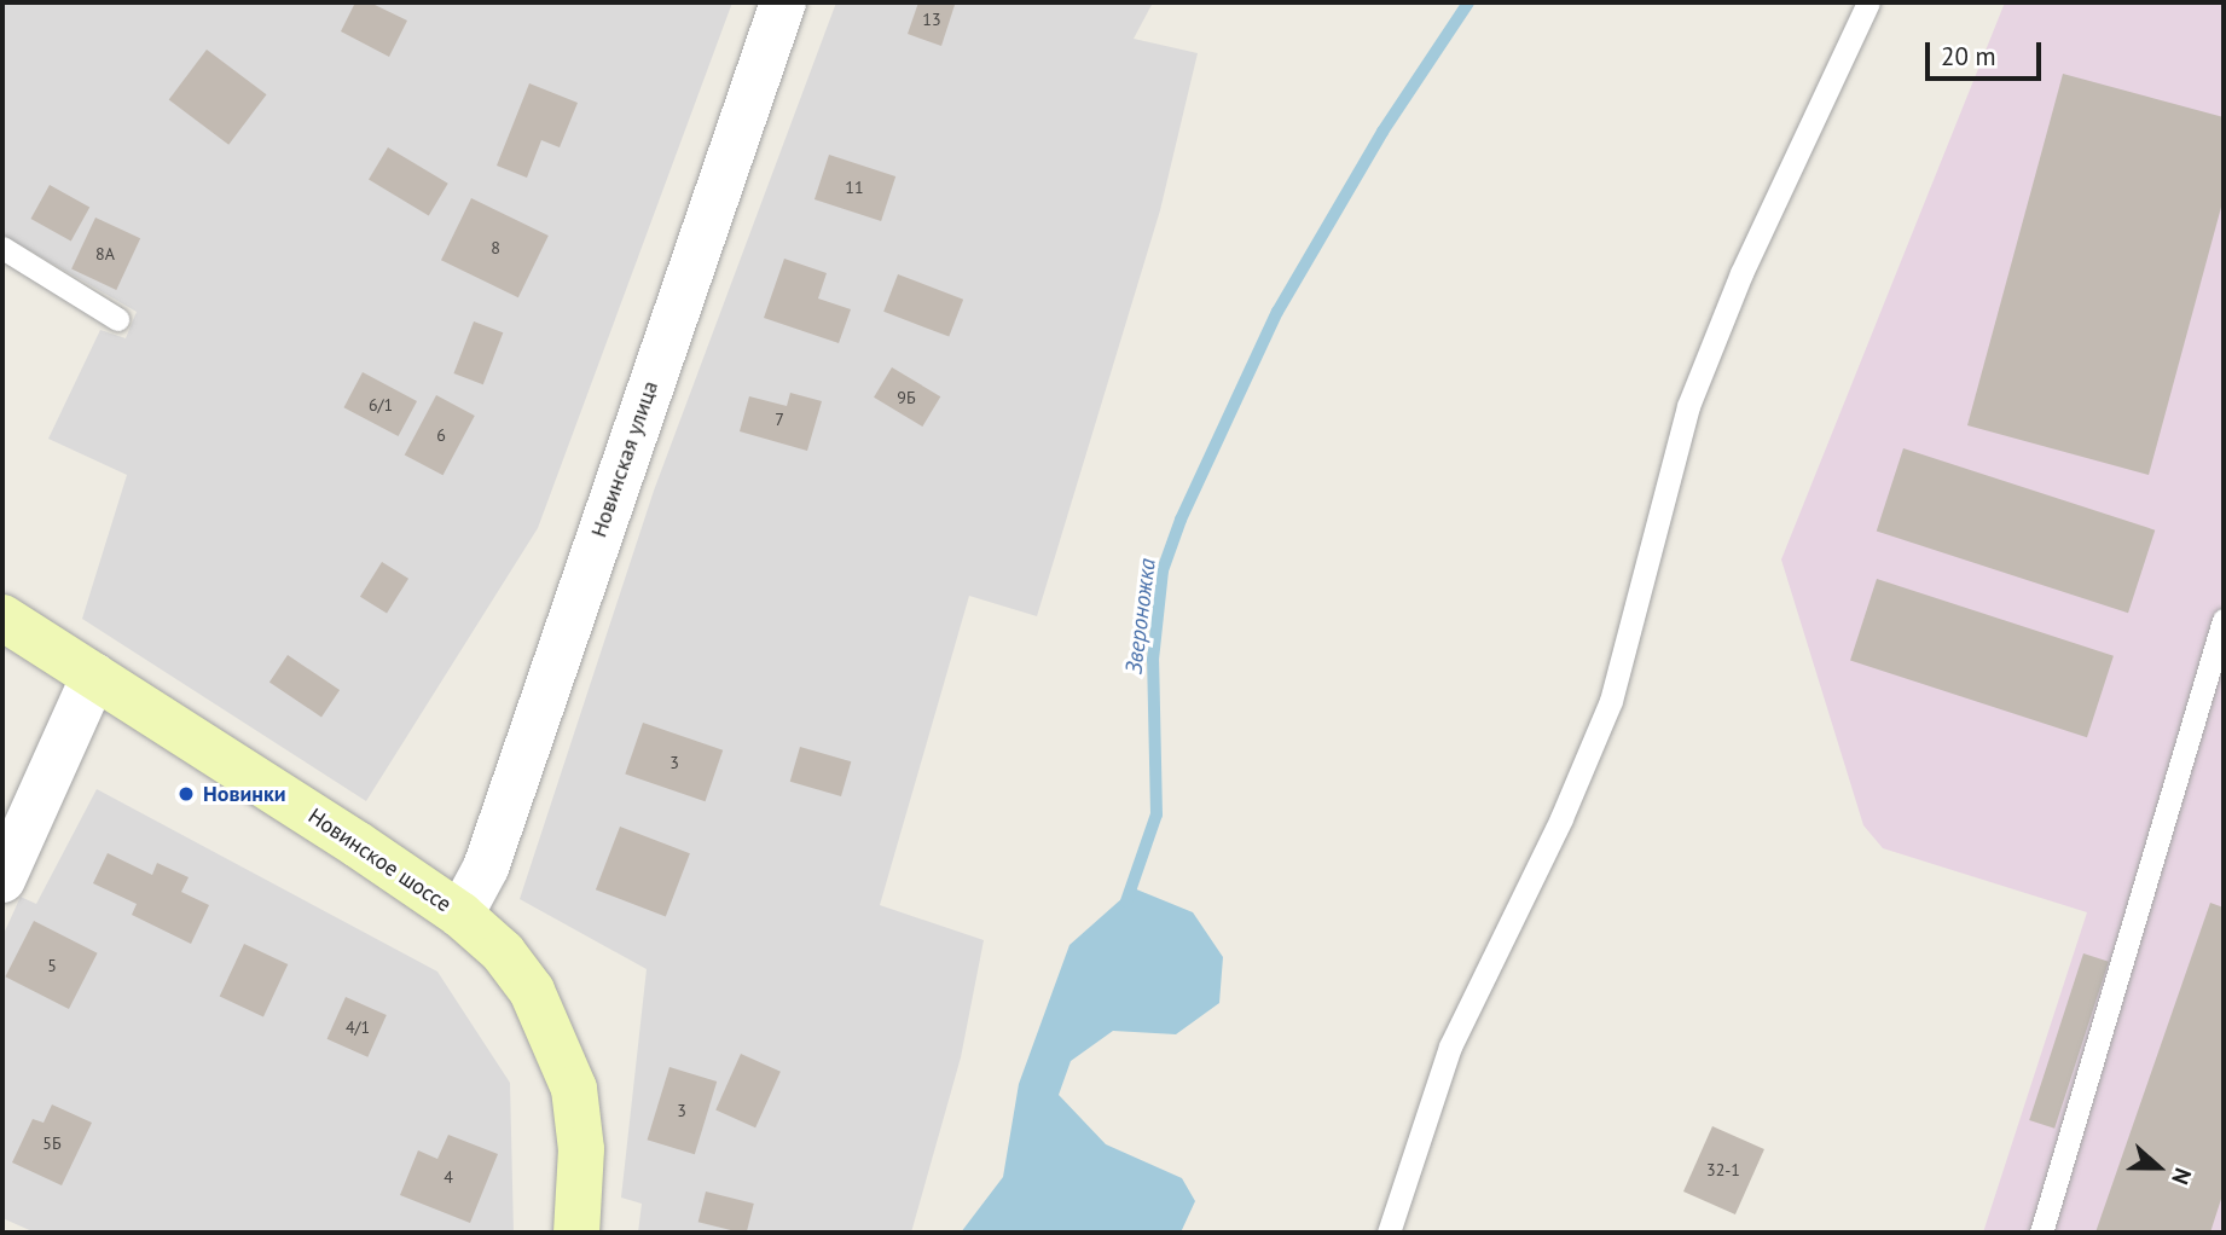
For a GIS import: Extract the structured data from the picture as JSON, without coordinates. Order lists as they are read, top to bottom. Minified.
{"streets":{"main road":["Новинское шоссе"],"street":["Новинская улица"]},"crossings":[["Новинская улица","Новинское шоссе"]],"water":["Звероножка"],"places":["Новинки"],"house_numbers":["13","11","8","8А","9Б","6/1","7","6","3","5","4/1","3","5Б","32-1","4"],"scale_bar":"20 m","north":"right"}
